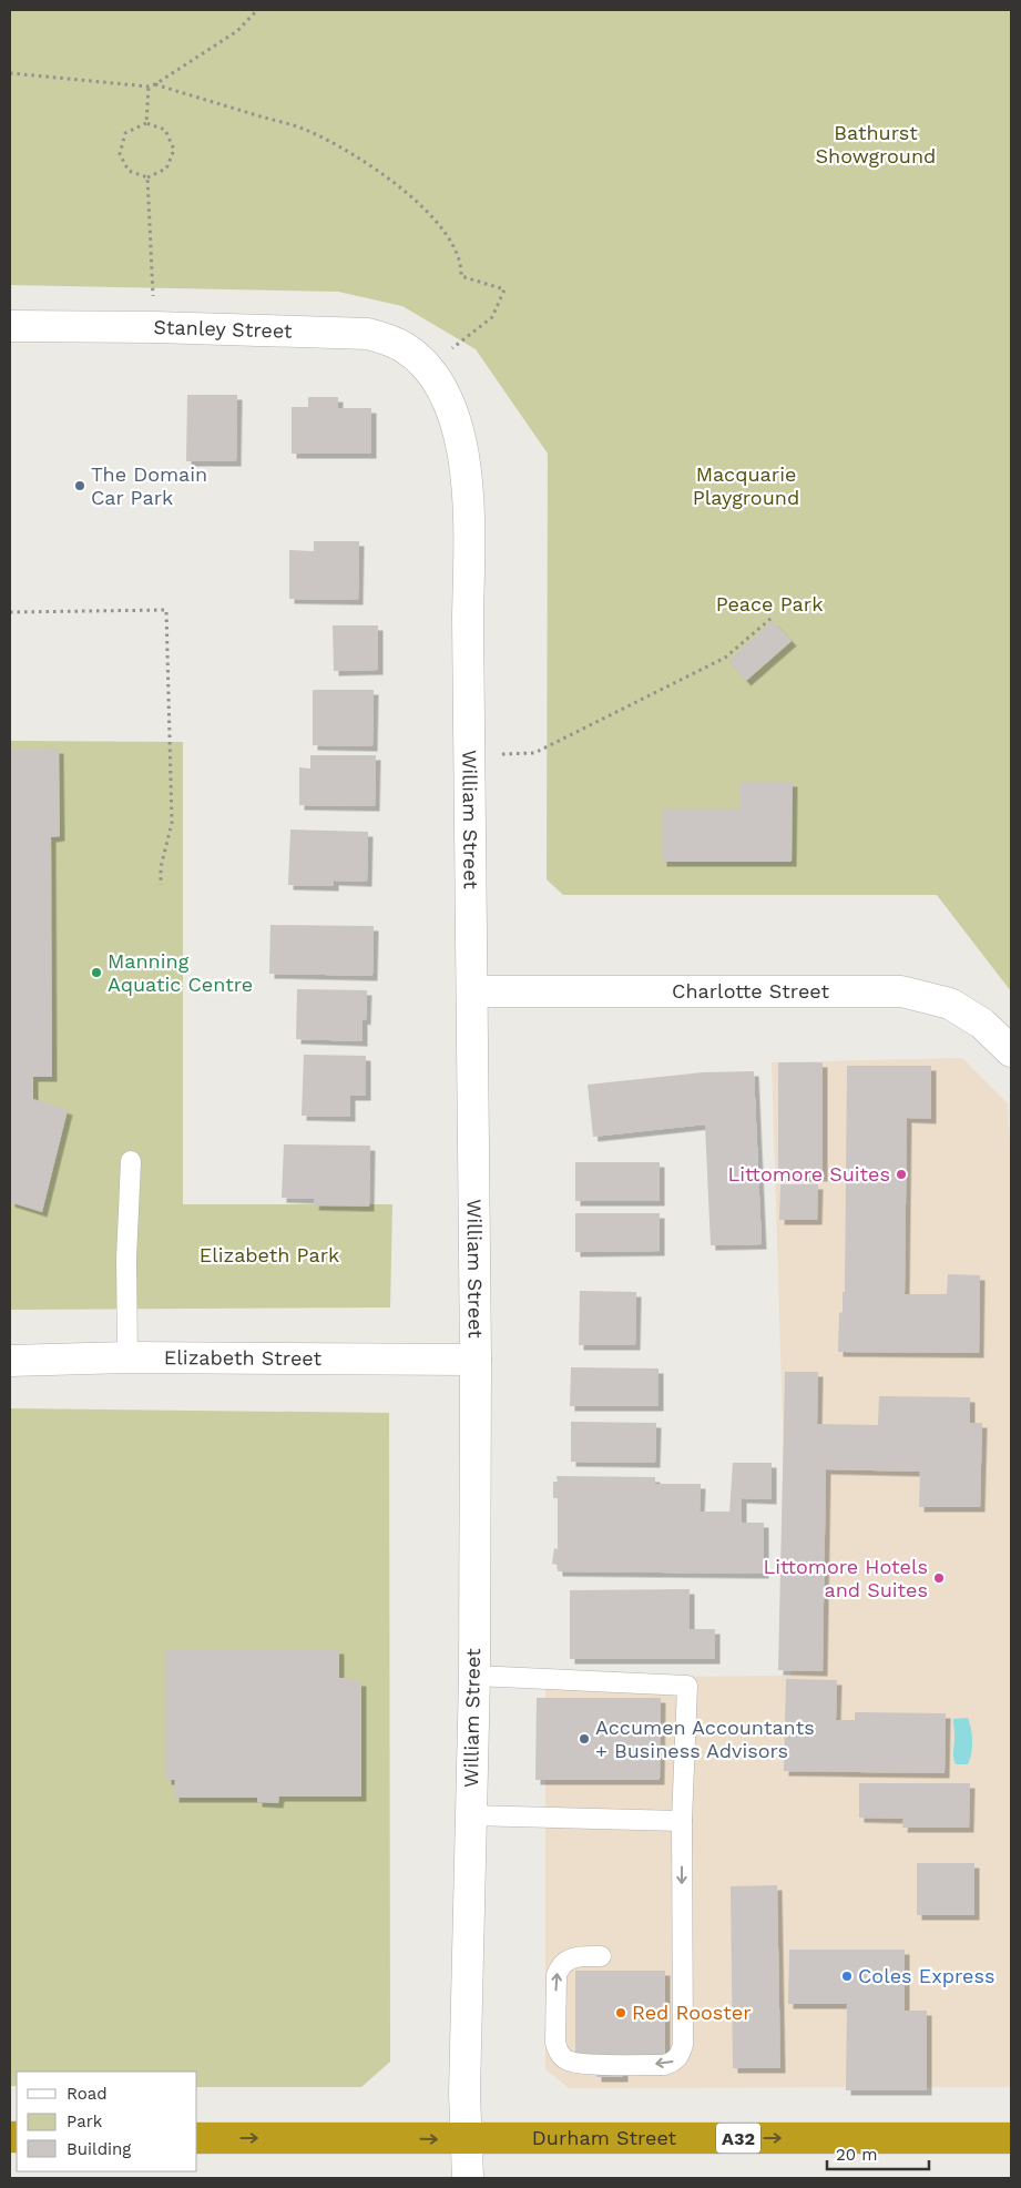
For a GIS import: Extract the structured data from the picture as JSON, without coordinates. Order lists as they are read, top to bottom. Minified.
{"streets":{"highway":["Durham Street","A32"],"street":["Stanley Street","William Street","Charlotte Street","Elizabeth Street"]},"crossings":[["Stanley Street","William Street"],["William Street","Charlotte Street"],["William Street","Elizabeth Street"],["William Street","Durham Street"]],"one_way":["Durham Street"],"parks":["Bathurst Showground","Macquarie Playground","Peace Park","Elizabeth Park"],"places":["The Domain Car Park","Manning Aquatic Centre","Littomore Suites","Littomore Hotels and Suites","Accumen Accountants + Business Advisors","Coles Express","Red Rooster"],"legend":["Road","Park","Building"],"scale_bar":"20 m"}
